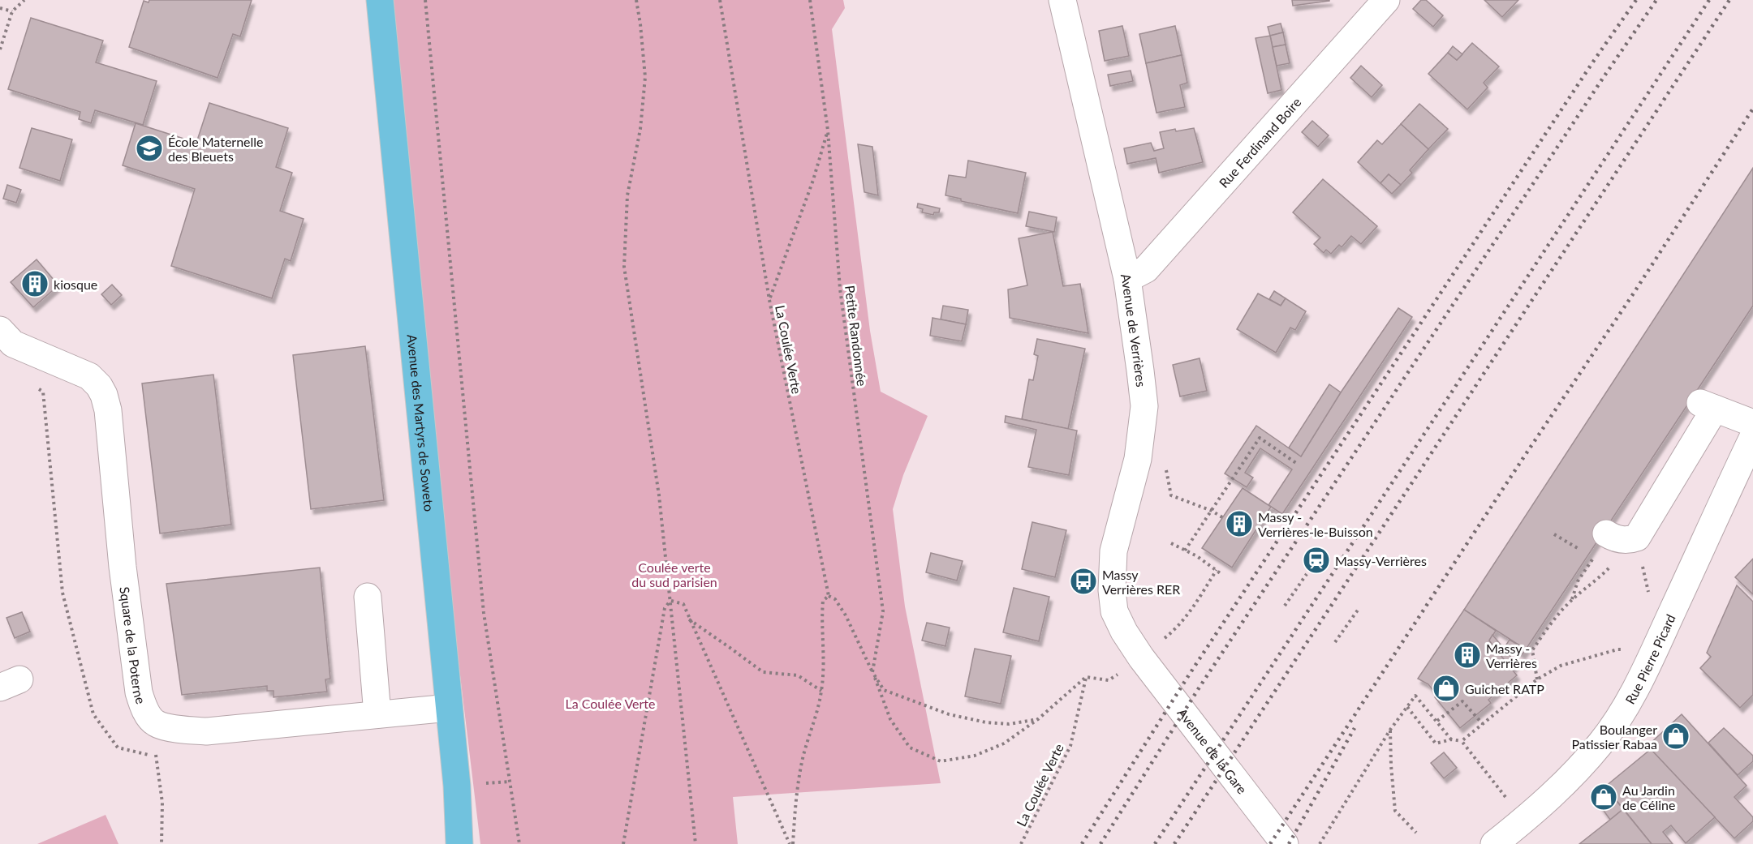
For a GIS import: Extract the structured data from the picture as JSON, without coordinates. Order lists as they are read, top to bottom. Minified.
{"streets":{"main road":["Avenue des Martyrs de Soweto"],"street":["Rue Ferdinand Boire","Avenue de Verrières","Square de la Poterne","Rue Pierre Picard","Avenue de la Gare"],"path":["Petite Randonnée","La Coulée Verte"]},"crossings":[["Rue Ferdinand Boire","Avenue de Verrières"],["Avenue de Verrières","Avenue de la Gare"]],"parks":["Coulée verte du sud parisien","La Coulée Verte"],"places":{"school or university":["École Maternelle des Bleuets"],"building":["kiosque","Massy - Verrières-le-Buisson","Massy - Verrières"],"station":["Massy-Verrières"],"bus stop":["Massy Verrières RER"],"shop":["Guichet RATP","Boulanger Patissier Rabaa","Au Jardin de Céline"]}}
